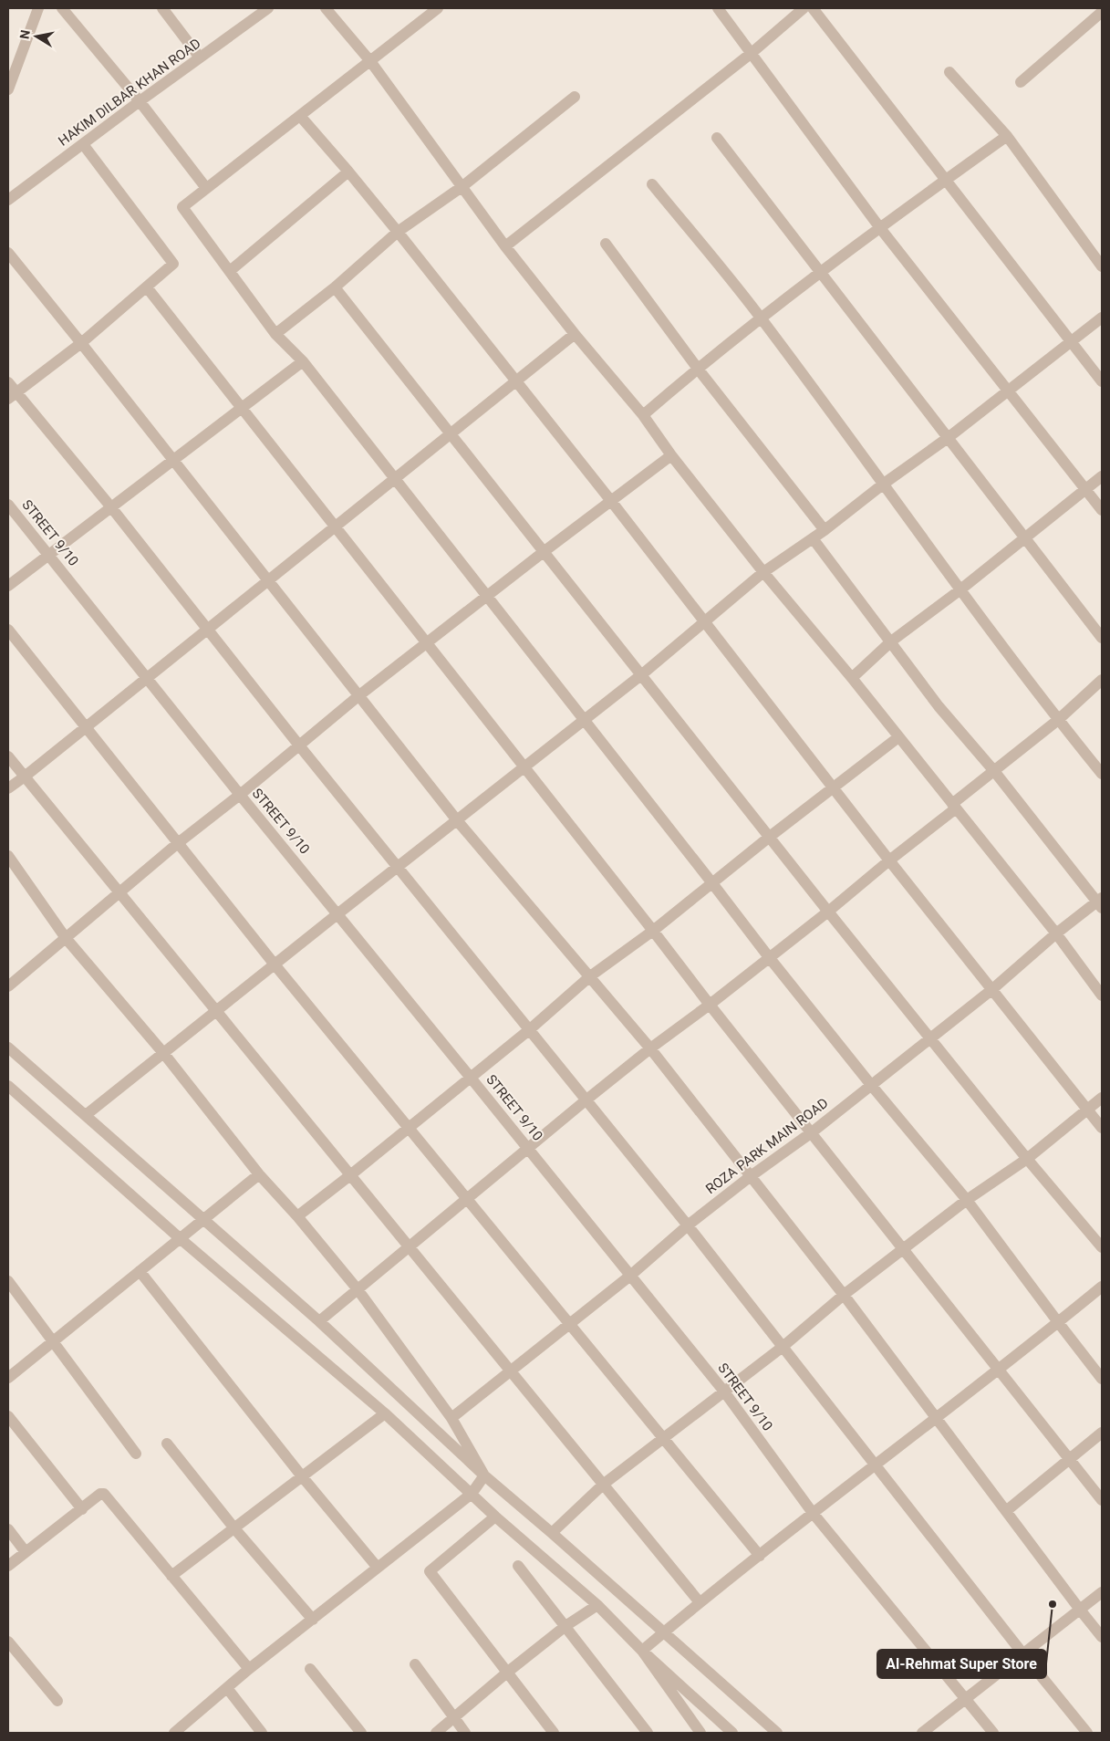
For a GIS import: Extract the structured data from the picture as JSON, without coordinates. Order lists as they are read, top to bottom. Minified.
{"streets":{"street":["HAKIM DILBAR KHAN ROAD","STREET 9/10","ROZA PARK MAIN ROAD"]},"crossings":[["STREET 9/10","ROZA PARK MAIN ROAD"]],"places":["Al-Rehmat Super Store"],"north":"left"}
